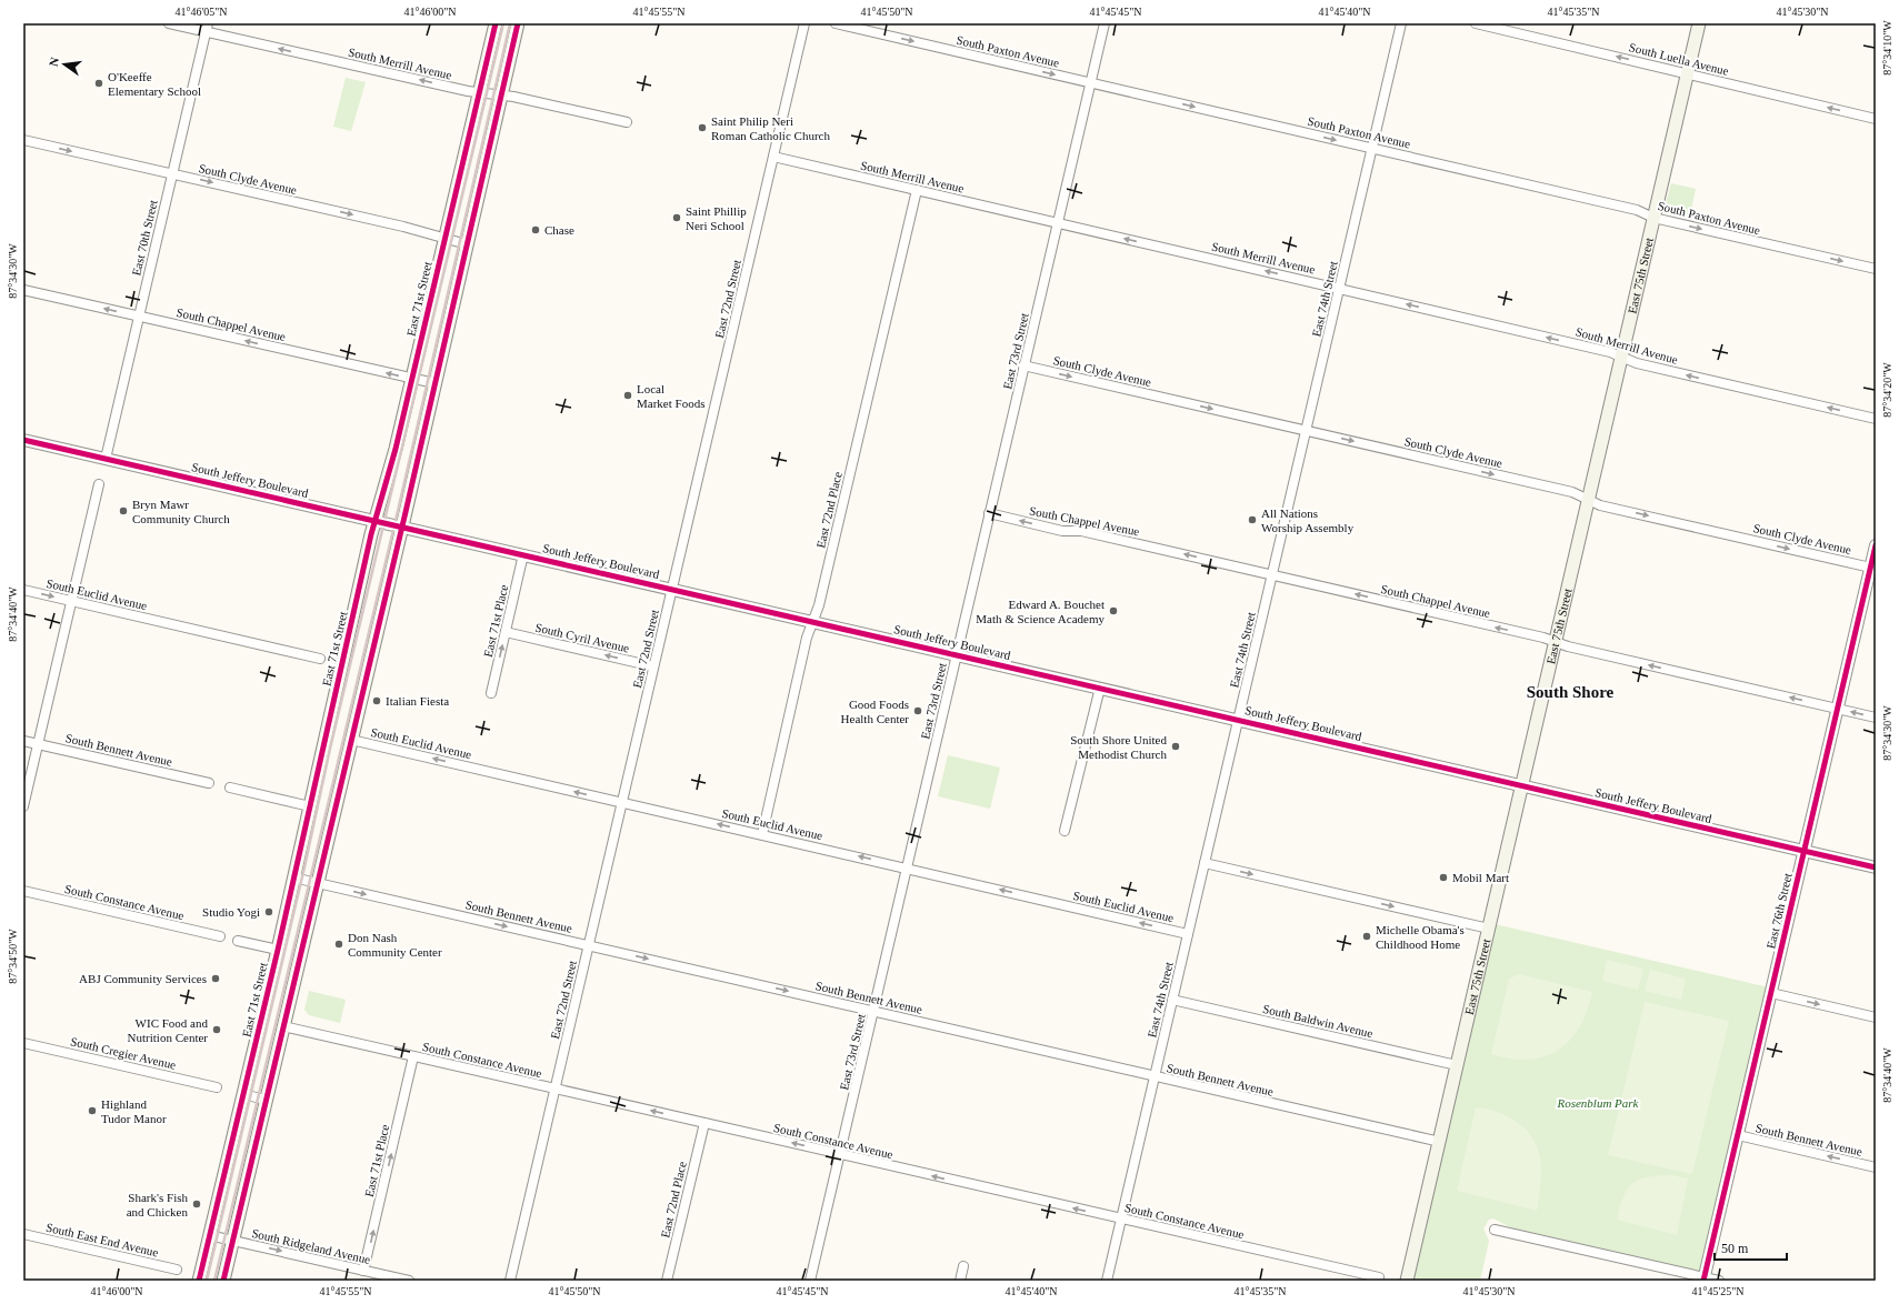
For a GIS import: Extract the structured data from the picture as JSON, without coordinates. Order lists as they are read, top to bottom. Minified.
{"streets":{"main road":["East 75th Street","East 71st Street"],"street":["South Paxton Avenue","South Luella Avenue","South Merrill Avenue","South Clyde Avenue","East 70th Street","East 72nd Street","East 74th Street","South Chappel Avenue","East 73rd Street","South Jeffery Boulevard","East 72nd Place","South Euclid Avenue","East 71st Place","South Cyril Avenue","South Bennett Avenue","South Constance Avenue","East 76th Street","South Baldwin Avenue","South Cregier Avenue","South East End Avenue","South Ridgeland Avenue"]},"crossings":[["South Paxton Avenue","East 75th Street"],["South Paxton Avenue","East 74th Street"],["South Paxton Avenue","East 73rd Street"],["South Luella Avenue","East 75th Street"],["South Merrill Avenue","East 70th Street"],["South Merrill Avenue","East 75th Street"],["South Merrill Avenue","East 71st Street"],["South Merrill Avenue","East 72nd Street"],["South Merrill Avenue","East 74th Street"],["South Merrill Avenue","East 73rd Street"],["South Merrill Avenue","East 72nd Place"],["South Clyde Avenue","East 70th Street"],["South Clyde Avenue","East 75th Street"],["South Clyde Avenue","East 71st Street"],["South Clyde Avenue","East 74th Street"],["South Clyde Avenue","East 73rd Street"],["South Clyde Avenue","East 76th Street"],["East 70th Street","South Chappel Avenue"],["East 70th Street","South Jeffery Boulevard"],["East 75th Street","South Chappel Avenue"],["East 75th Street","South Jeffery Boulevard"],["East 75th Street","South Bennett Avenue"],["East 75th Street","South Baldwin Avenue"],["East 71st Street","South Chappel Avenue"],["East 71st Street","South Jeffery Boulevard"],["East 71st Street","South Bennett Avenue"],["East 71st Street","South Ridgeland Avenue"],["East 72nd Street","South Jeffery Boulevard"],["East 72nd Street","South Euclid Avenue"],["East 72nd Street","South Cyril Avenue"],["East 72nd Street","South Bennett Avenue"],["East 72nd Street","South Constance Avenue"],["East 74th Street","South Chappel Avenue"],["East 74th Street","South Jeffery Boulevard"],["East 74th Street","South Euclid Avenue"],["East 74th Street","South Bennett Avenue"],["East 74th Street","South Constance Avenue"],["East 74th Street","South Baldwin Avenue"],["South Chappel Avenue","East 73rd Street"],["South Chappel Avenue","East 76th Street"],["East 73rd Street","South Jeffery Boulevard"],["East 73rd Street","South Euclid Avenue"],["East 73rd Street","South Bennett Avenue"],["East 73rd Street","South Constance Avenue"],["South Jeffery Boulevard","East 72nd Place"],["South Jeffery Boulevard","East 71st Place"],["South Jeffery Boulevard","East 76th Street"],["East 72nd Place","South Euclid Avenue"],["East 72nd Place","South Constance Avenue"],["East 71st Place","South Cyril Avenue"],["East 71st Place","South Constance Avenue"],["East 71st Place","South Ridgeland Avenue"],["South Bennett Avenue","East 76th Street"]],"one_way":["South Paxton Avenue","South Luella Avenue","South Merrill Avenue","South Clyde Avenue","South Chappel Avenue","South Euclid Avenue","East 71st Place","South Cyril Avenue","South Constance Avenue","South Ridgeland Avenue"],"districts":["South Shore"],"parks":["Rosenblum Park"],"places":["O'Keeffe Elementary School","Saint Philip Neri Roman Catholic Church","Saint Phillip Neri School","Chase","Local Market Foods","Bryn Mawr Community Church","All Nations Worship Assembly","Edward A. Bouchet Math & Science Academy","Italian Fiesta","Good Foods Health Center","South Shore United Methodist Church","Mobil Mart","Studio Yogi","Michelle Obama's Childhood Home","Don Nash Community Center","ABJ Community Services","WIC Food and Nutrition Center","Highland Tudor Manor","Shark's Fish and Chicken"],"scale_bar":"50 m","north":"left","coordinates":["41°46'05\"N","41°46'00\"N","41°45'55\"N","41°45'50\"N","41°45'45\"N","41°45'40\"N","41°45'35\"N","41°45'30\"N","87°34'10\"W","87°34'30\"W","87°34'20\"W","87°34'40\"W","87°34'50\"W","41°45'25\"N"]}
